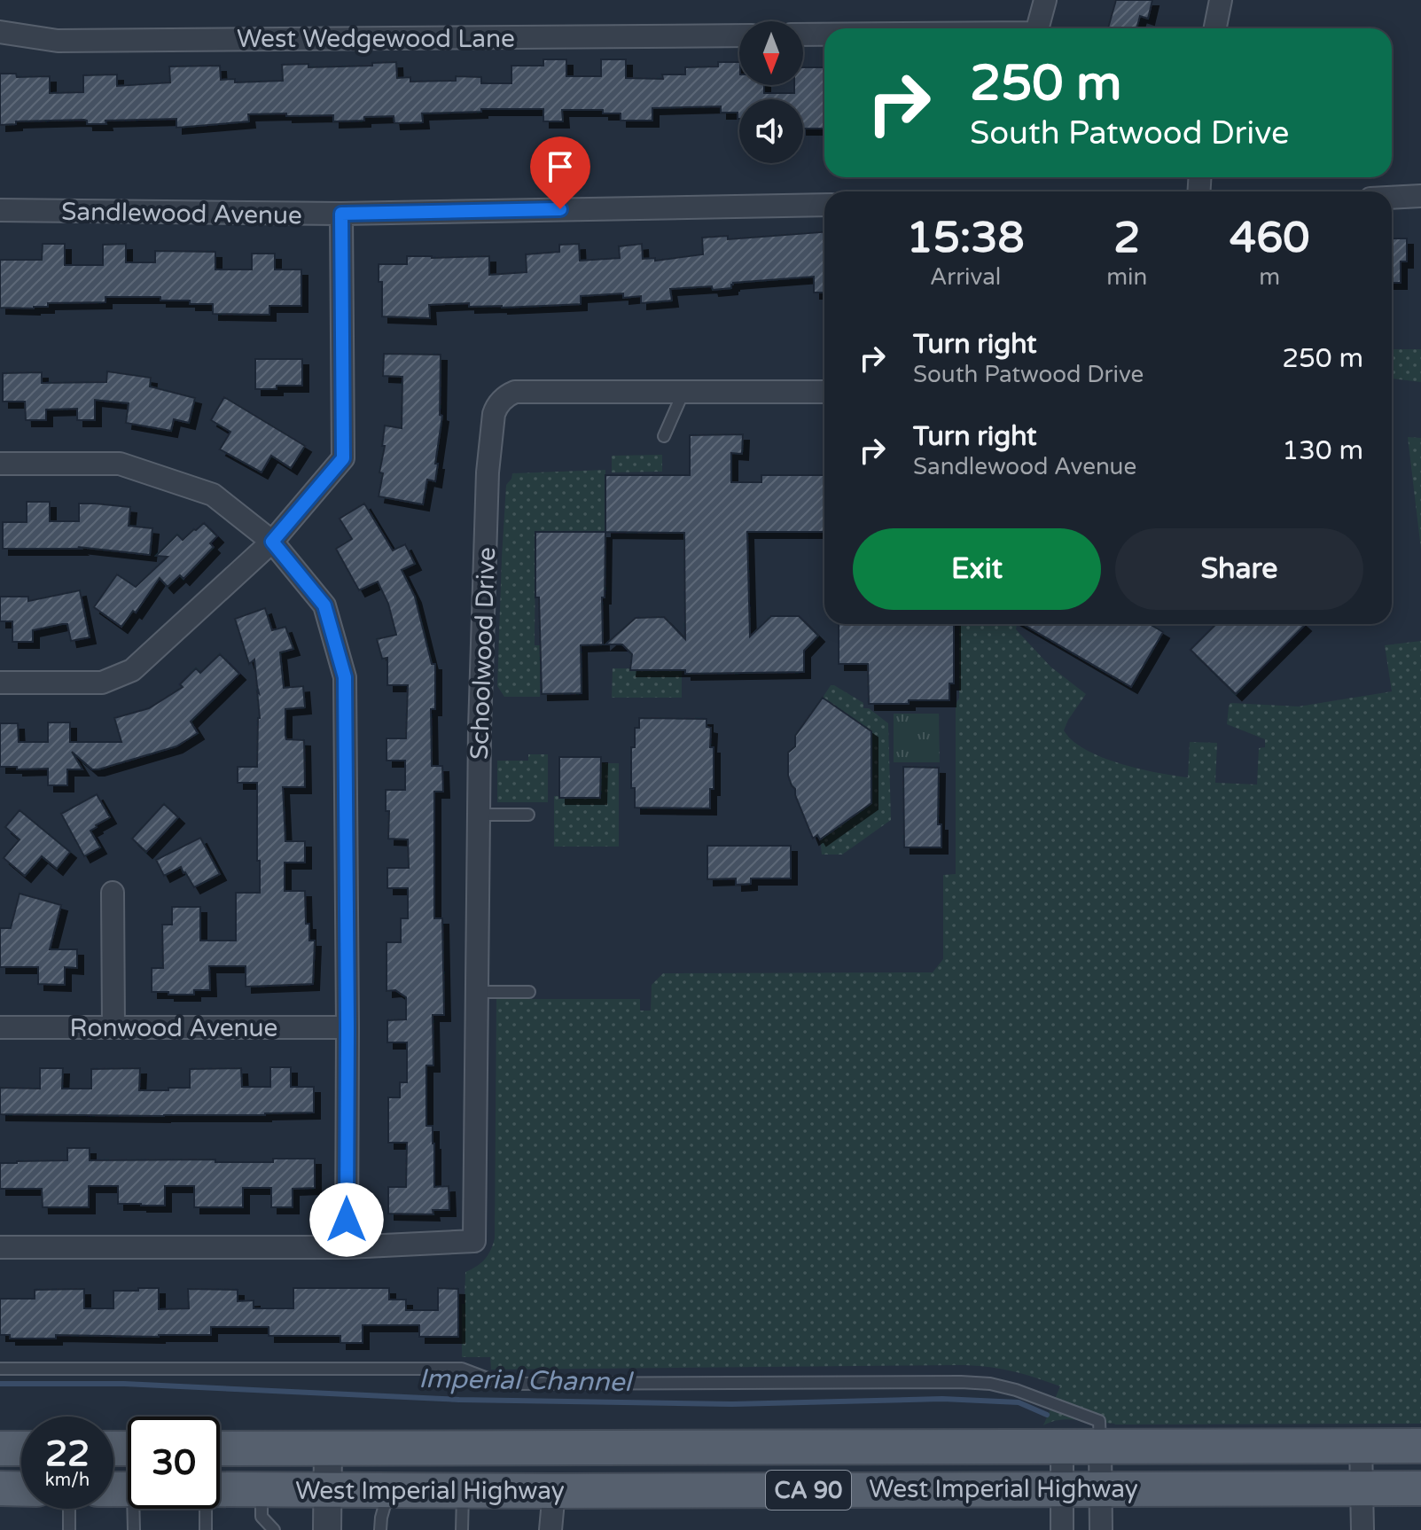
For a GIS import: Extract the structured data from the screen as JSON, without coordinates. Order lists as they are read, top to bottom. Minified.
{"streets":{"main road":["West Imperial Highway","CA 90"],"street":["West Wedgewood Lane","Sandlewood Avenue","Schoolwood Drive","Ronwood Avenue"]},"water":["Imperial Channel"],"north":"bottom","page":{"turn":["250 m","South Patwood Drive"],"eta":["15:38","Arrival","2","min","460","m"],"list":[{"name":"Turn right","note":"South Patwood Drive","value":"250 m"},{"name":"Turn right","note":"Sandlewood Avenue","value":"130 m"}],"buttons":["Exit","Share"],"speed":"22 km/h","limit":"30"}}
